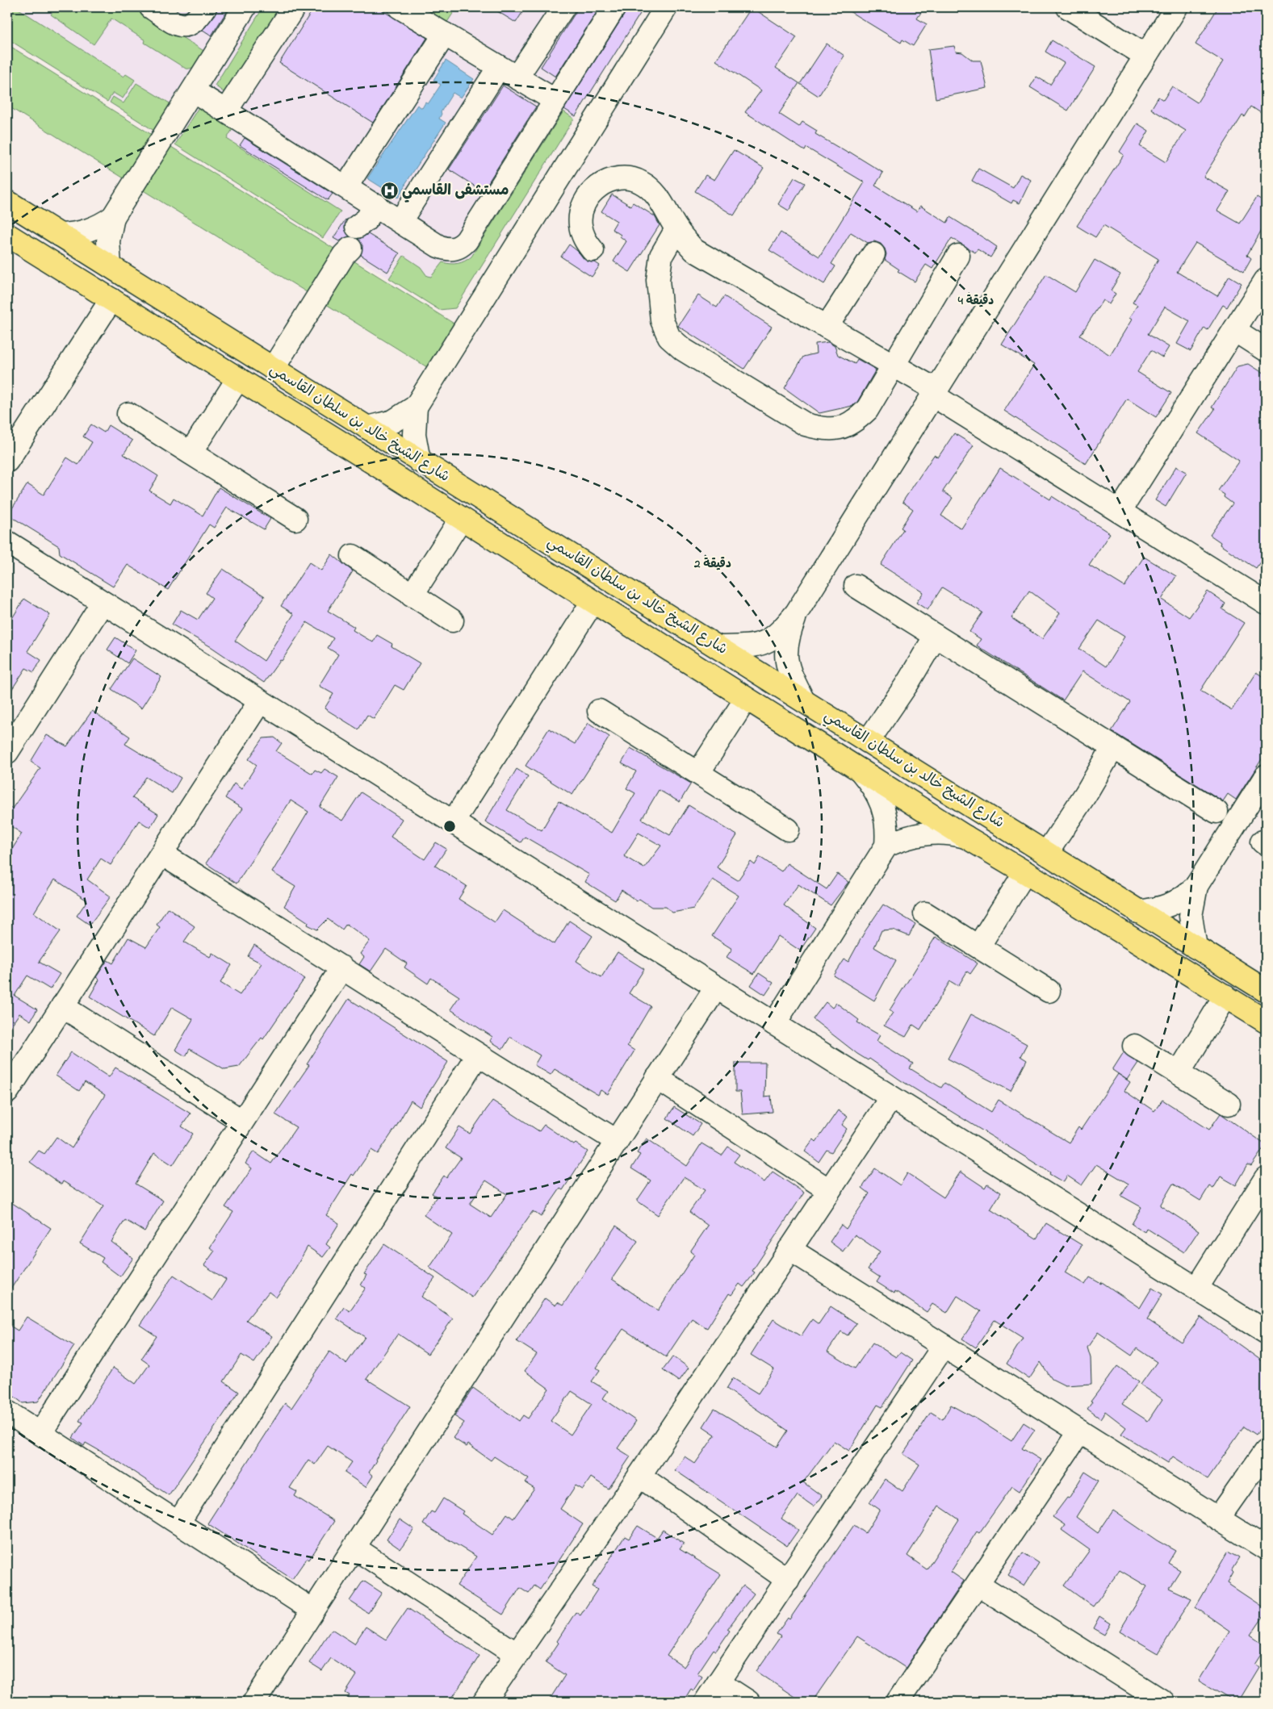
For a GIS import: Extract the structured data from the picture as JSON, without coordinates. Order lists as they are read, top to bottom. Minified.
{"streets":{"main road":["شارع الشيخ خالد بن سلطان القاسمي"]},"places":{"hospital":["مستشفى القاسمي"]},"rings":["4 دقيقة","2 دقيقة"]}
